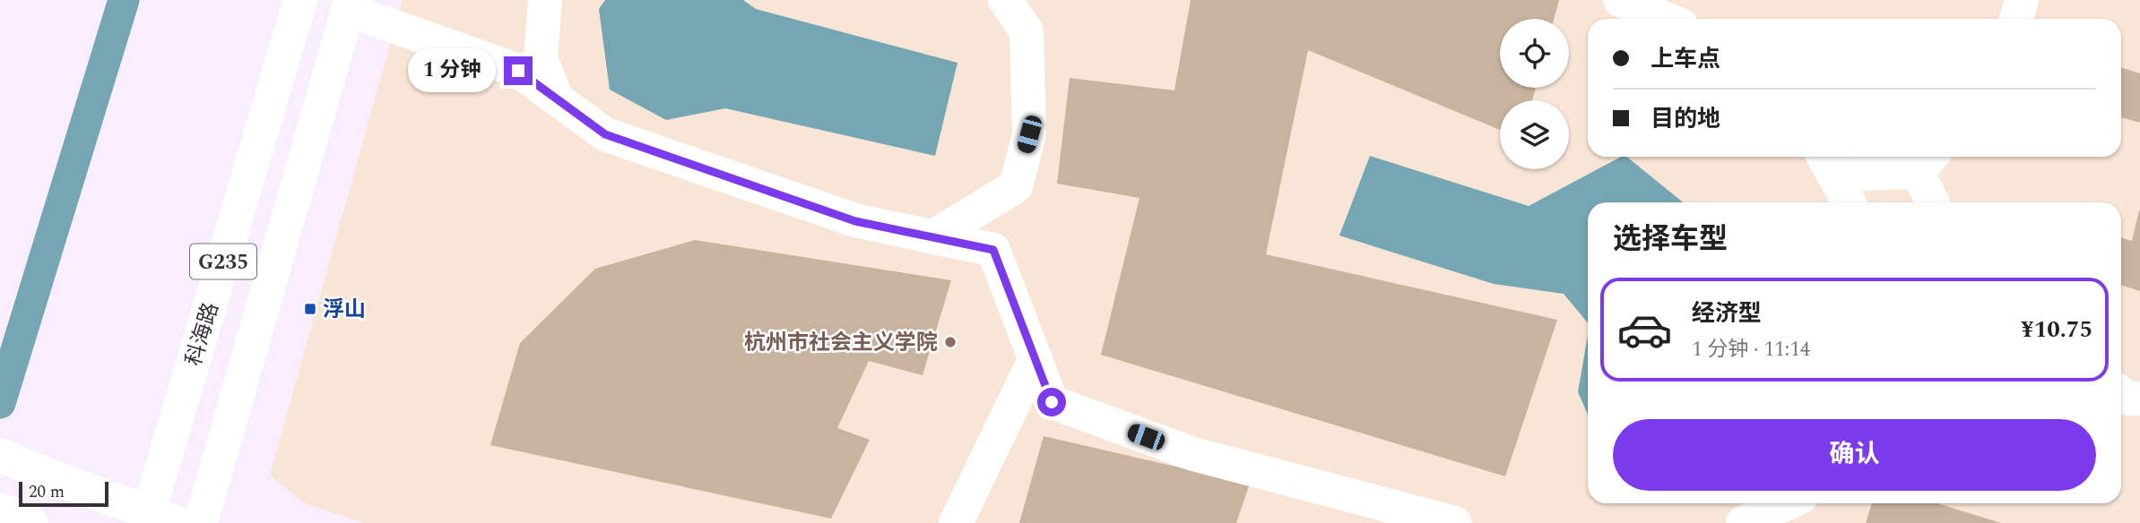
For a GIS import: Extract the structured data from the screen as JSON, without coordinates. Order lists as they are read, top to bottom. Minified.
{"streets":{"main road":["G235","科海路"]},"places":{"transit":["浮山"],"other":["杭州市社会主义学院"]},"scale_bar":"20 m","page":{"banner":["上车点","目的地"],"bubble":"1 分钟","heading":"选择车型","list":[{"name":"经济型","note":"1 分钟 · 11:14","value":"¥10.75"}],"buttons":"确认","scale":"20 m"}}
